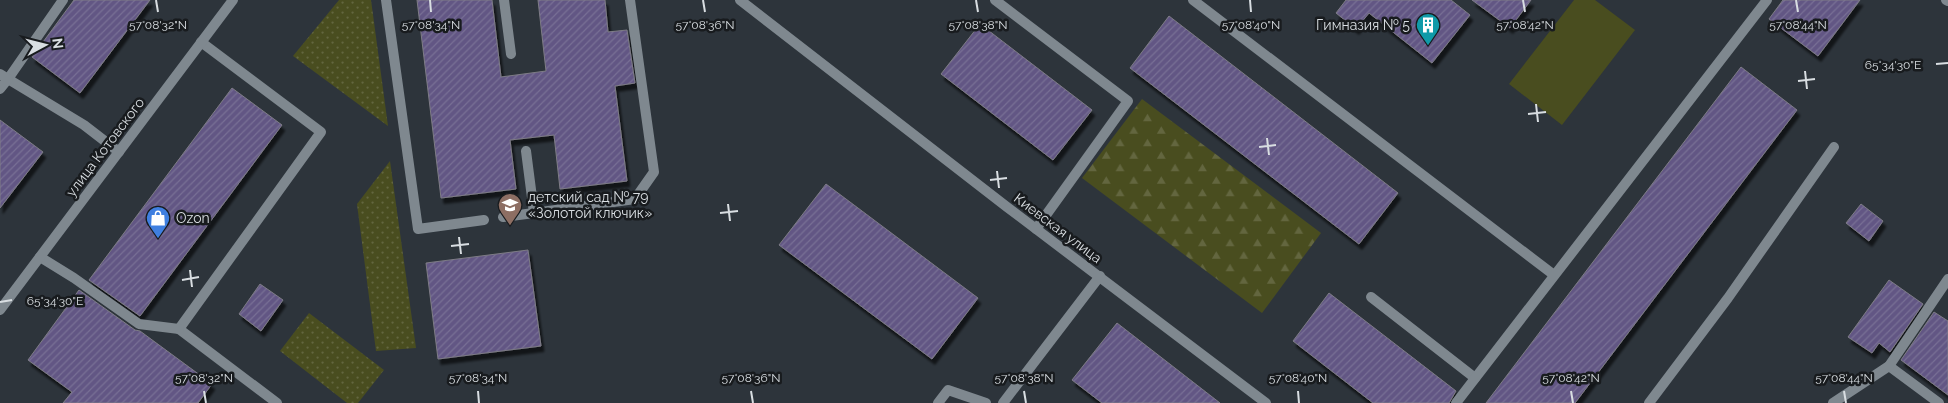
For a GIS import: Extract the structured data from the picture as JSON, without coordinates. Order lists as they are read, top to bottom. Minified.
{"streets":{"street":["улица Котовского","Киевская улица"]},"places":{"building":["Гимназия № 5"],"school or university":["детский сад № 79 «Золотой ключик»"],"shop":["Ozon"]},"north":"right","coordinates":["57°08'40\"N","57°08'32\"N","57°08'34\"N","57°08'36\"N","57°08'38\"N","57°08'42\"N","57°08'44\"N","65°34'30\"E"]}
